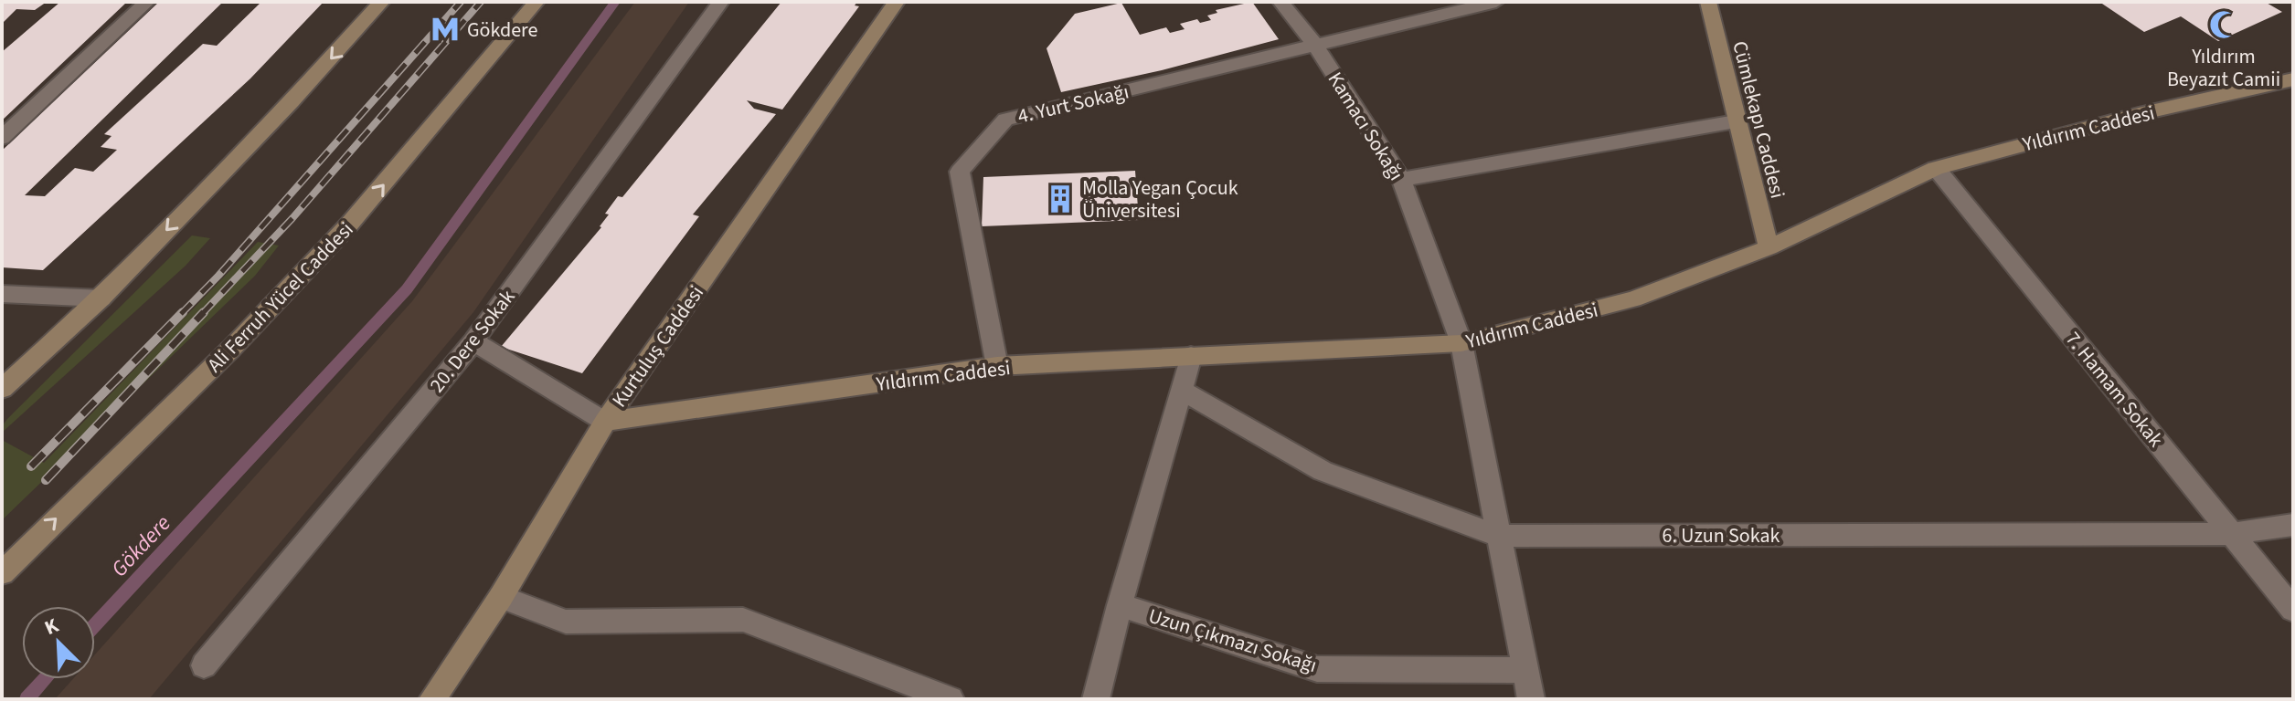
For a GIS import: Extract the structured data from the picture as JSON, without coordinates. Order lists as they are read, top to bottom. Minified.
{"streets":{"main road":["Cümlekapı Caddesi","Yıldırım Caddesi","Ali Ferruh Yücel Caddesi","Kurtuluş Caddesi"],"street":["4. Yurt Sokağı","Kamacı Sokağı","20. Dere Sokak","7. Hamam Sokak","6. Uzun Sokak","Uzun Çıkmazı Sokağı"]},"crossings":[["4. Yurt Sokağı","Kamacı Sokağı"],["4. Yurt Sokağı","Yıldırım Caddesi"],["Cümlekapı Caddesi","Yıldırım Caddesi"],["Kamacı Sokağı","Yıldırım Caddesi"],["Kamacı Sokağı","6. Uzun Sokak"],["Kamacı Sokağı","Uzun Çıkmazı Sokağı"],["Yıldırım Caddesi","Kurtuluş Caddesi"],["Yıldırım Caddesi","7. Hamam Sokak"],["7. Hamam Sokak","6. Uzun Sokak"]],"water":["Gökdere"],"places":{"mosque":["Yıldırım Beyazıt Camii"],"metro station":["Gökdere"],"building":["Molla Yegan Çocuk Üniversitesi"]},"north":"top left"}
